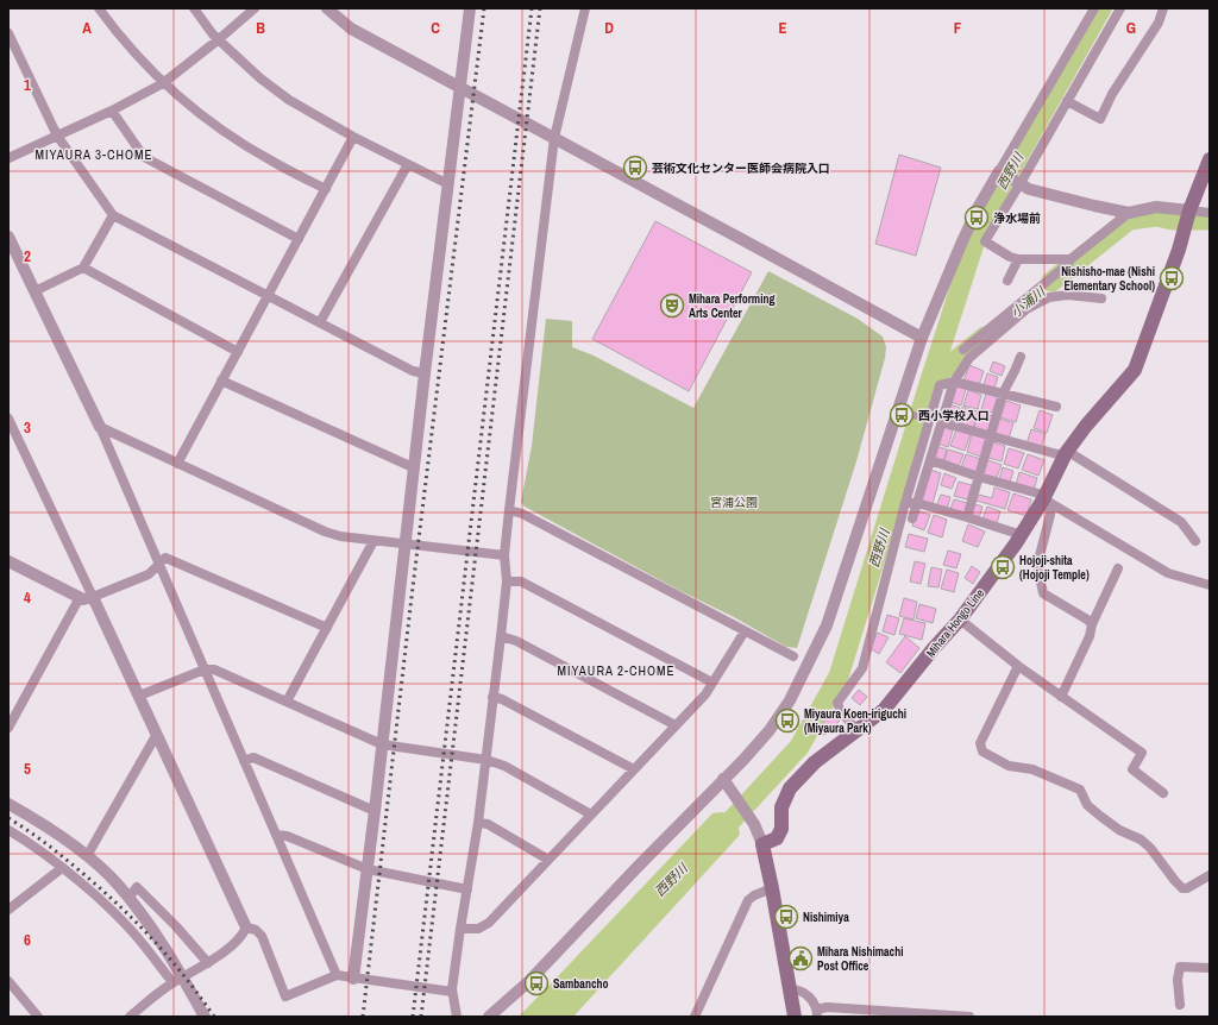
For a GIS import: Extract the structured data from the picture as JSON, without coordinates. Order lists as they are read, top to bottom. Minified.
{"streets":{"main road":["Mihara Hongo Line"]},"districts":["MIYAURA 3-CHOME","MIYAURA 2-CHOME"],"water":["西野川","小浦川"],"parks":["宮浦公園"],"places":{"bus stop":["芸術文化センター医師会病院入口","浄水場前","Nishisho-mae (Nishi Elementary School)","西小学校入口","Hojoji-shita (Hojoji Temple)","Miyaura Koen-iriguchi (Miyaura Park)","Nishimiya","Sambancho"],"theatre":["Mihara Performing Arts Center"],"public building":["Mihara Nishimachi Post Office"]},"grid":{"columns":["A","B","C","D","E","F","G"],"rows":["1","2","3","4","5","6"]}}
